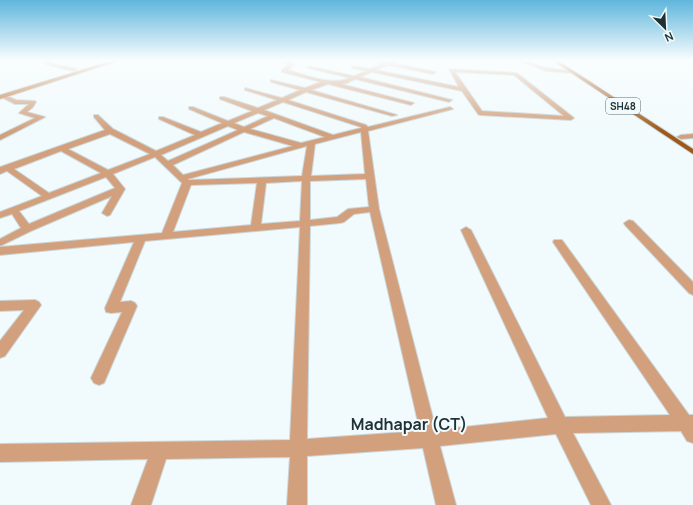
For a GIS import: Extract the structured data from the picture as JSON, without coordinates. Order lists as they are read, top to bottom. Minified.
{"streets":{"main road":["SH48"]},"districts":["Madhapar (CT)"],"north":"bottom right"}
